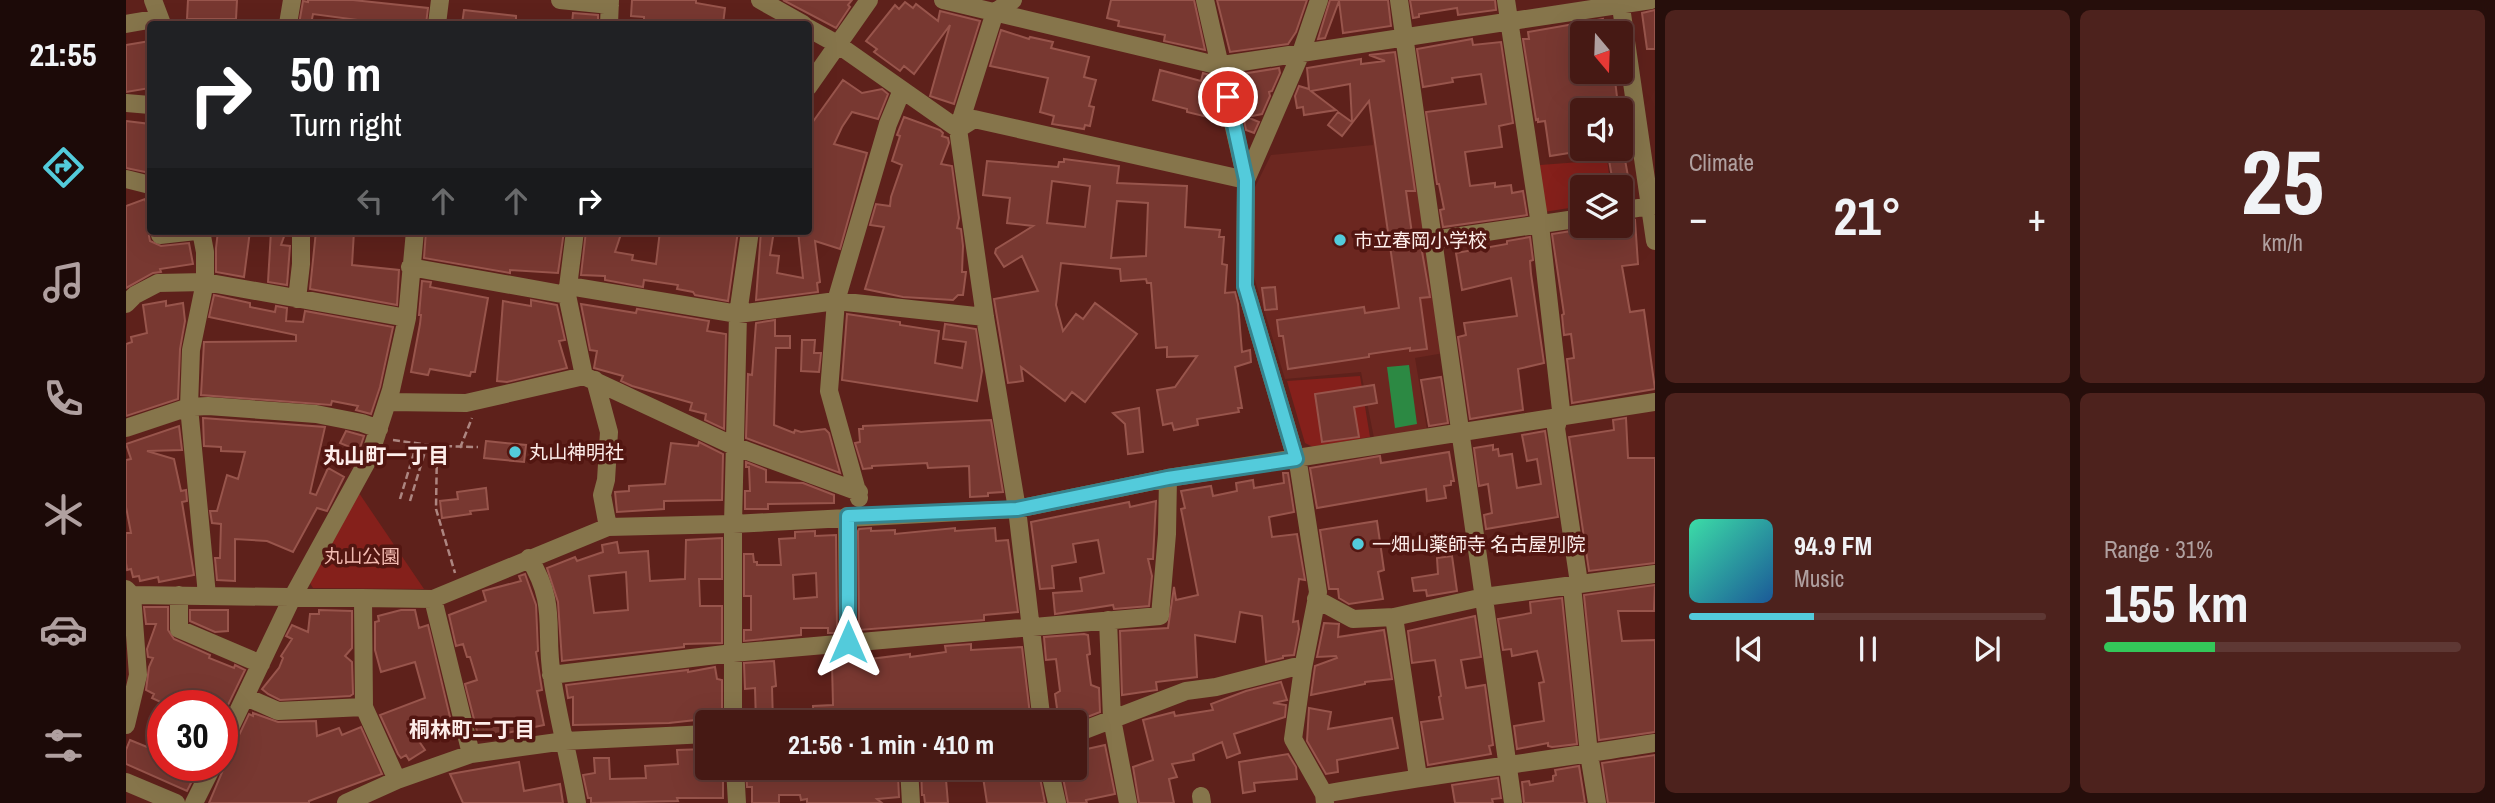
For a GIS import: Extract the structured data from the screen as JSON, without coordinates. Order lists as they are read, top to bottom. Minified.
{"districts":["丸山町一丁目","桐林町二丁目"],"parks":["丸山公園"],"places":["市立春岡小学校","丸山神明社","一畑山薬師寺 名古屋別院"],"north":"bottom","page":{"tabs":"21:55","tile":["Climate",["25","km/h"],["Range · 31%","155 km"]],"turn":["50 m","Turn right"],"heat":["−","21°","+"],"song":["94.9 FM","Music"],"limit":"30","trip":"21:56 · 1 min · 410 m"}}
